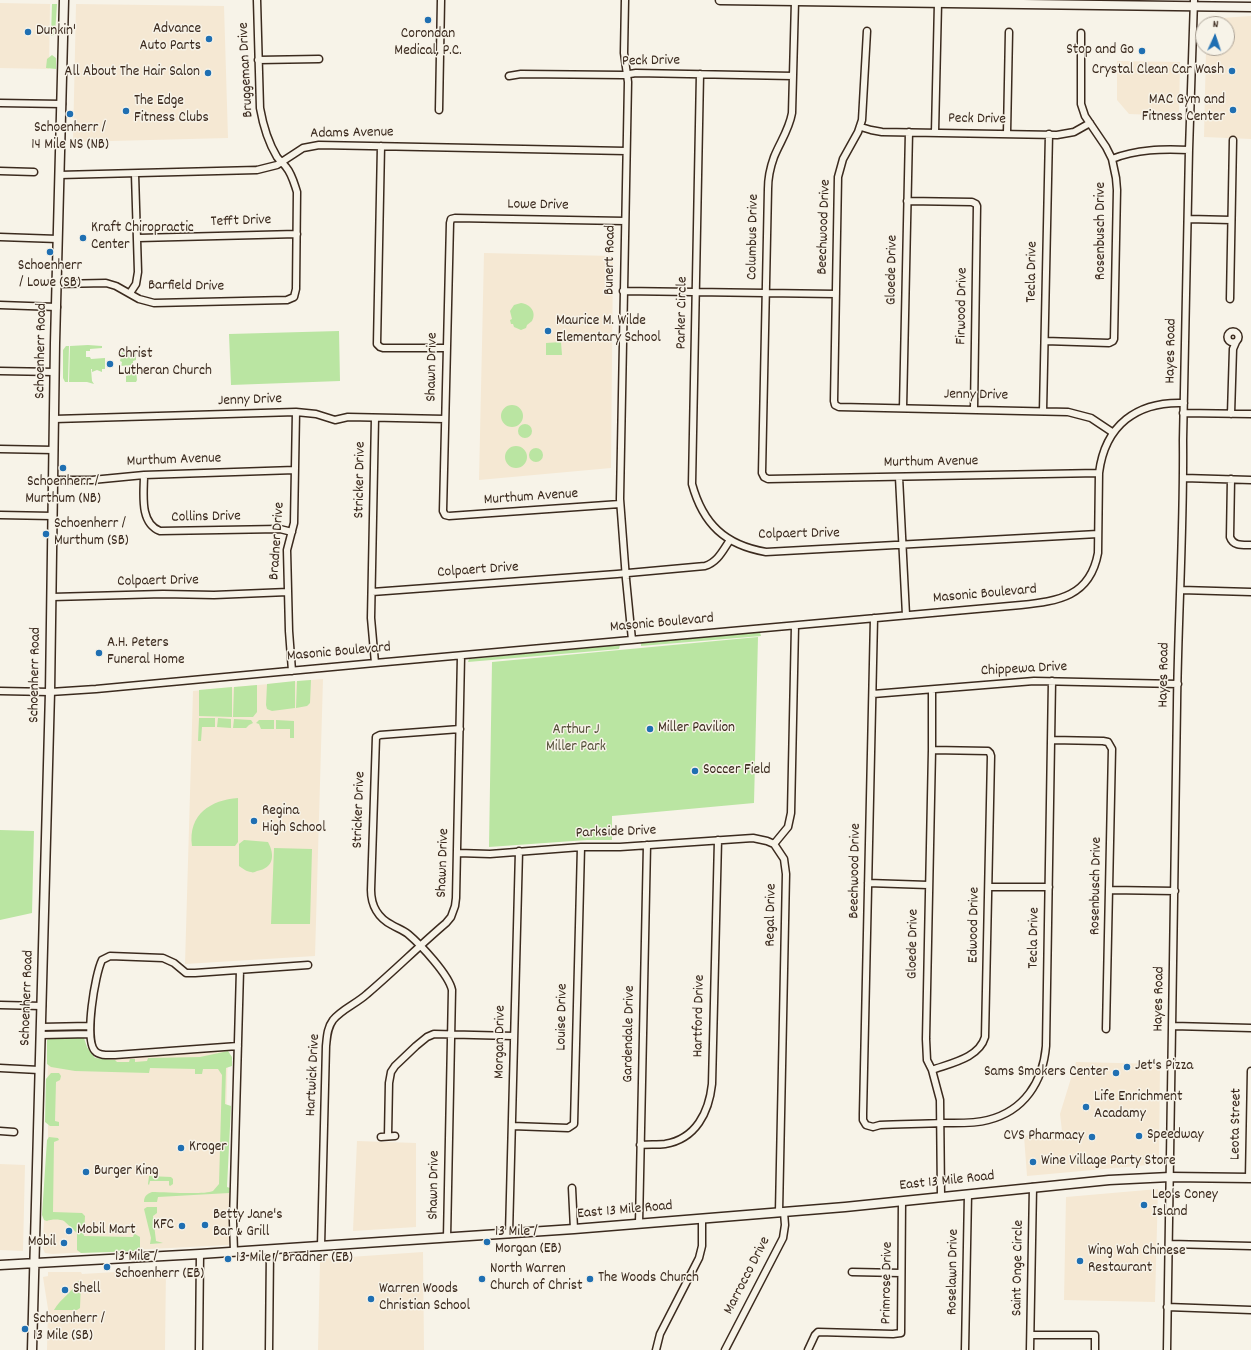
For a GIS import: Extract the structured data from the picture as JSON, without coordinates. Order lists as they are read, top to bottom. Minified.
{"streets":{"main road":["Schoenherr Road","East 13 Mile Road"],"street":["Peck Drive","Bruggeman Drive","Adams Avenue","Lowe Drive","Tefft Drive","Beechwood Drive","Rosenbusch Drive","Columbus Drive","Bunert Road","Gloede Drive","Tecla Drive","Barfield Drive","Firwood Drive","Parker Circle","Hayes Road","Shawn Drive","Jenny Drive","Murthum Avenue","Stricker Drive","Collins Drive","Colpaert Drive","Bradner Drive","Masonic Boulevard","Chippewa Drive","Parkside Drive","Regal Drive","Edwood Drive","Hartford Drive","Louise Drive","Gardendale Drive","Morgan Drive","Hartwick Drive","Leota Street","Saint Onge Circle","Roselawn Drive","Marrocco Drive","Primrose Drive"]},"crossings":[["Peck Drive","Beechwood Drive"],["Peck Drive","Rosenbusch Drive"],["Peck Drive","Columbus Drive"],["Peck Drive","Bunert Road"],["Peck Drive","Gloede Drive"],["Peck Drive","Tecla Drive"],["Peck Drive","Parker Circle"],["Bruggeman Drive","Adams Avenue"],["Bruggeman Drive","Tefft Drive"],["Bruggeman Drive","Barfield Drive"],["Adams Avenue","Bunert Road"],["Adams Avenue","Schoenherr Road"],["Lowe Drive","Bunert Road"],["Lowe Drive","Shawn Drive"],["Beechwood Drive","Tecla Drive"],["Beechwood Drive","Jenny Drive"],["Beechwood Drive","Masonic Boulevard"],["Beechwood Drive","Chippewa Drive"],["Rosenbusch Drive","Tecla Drive"],["Columbus Drive","Murthum Avenue"],["Bunert Road","Murthum Avenue"],["Bunert Road","Colpaert Drive"],["Bunert Road","Masonic Boulevard"],["Gloede Drive","Tecla Drive"],["Gloede Drive","Firwood Drive"],["Gloede Drive","Jenny Drive"],["Gloede Drive","Chippewa Drive"],["Gloede Drive","Edwood Drive"],["Gloede Drive","East 13 Mile Road"],["Tecla Drive","Jenny Drive"],["Tecla Drive","Chippewa Drive"],["Barfield Drive","Schoenherr Road"],["Firwood Drive","Jenny Drive"],["Parker Circle","Colpaert Drive"],["Schoenherr Road","Jenny Drive"],["Schoenherr Road","Murthum Avenue"],["Schoenherr Road","Colpaert Drive"],["Schoenherr Road","Masonic Boulevard"],["Schoenherr Road","East 13 Mile Road"],["Hayes Road","Masonic Boulevard"],["Hayes Road","Chippewa Drive"],["Hayes Road","East 13 Mile Road"],["Shawn Drive","Jenny Drive"],["Shawn Drive","Murthum Avenue"],["Shawn Drive","Stricker Drive"],["Shawn Drive","Masonic Boulevard"],["Shawn Drive","Parkside Drive"],["Shawn Drive","Hartwick Drive"],["Shawn Drive","East 13 Mile Road"],["Jenny Drive","Stricker Drive"],["Jenny Drive","Bradner Drive"],["Jenny Drive","Masonic Boulevard"],["Murthum Avenue","Collins Drive"],["Murthum Avenue","Bradner Drive"],["Murthum Avenue","Masonic Boulevard"],["Stricker Drive","Colpaert Drive"],["Stricker Drive","Masonic Boulevard"],["Stricker Drive","Hartwick Drive"],["Collins Drive","Bradner Drive"],["Colpaert Drive","Bradner Drive"],["Colpaert Drive","Masonic Boulevard"],["Bradner Drive","Masonic Boulevard"],["Parkside Drive","Regal Drive"],["Parkside Drive","Hartford Drive"],["Parkside Drive","Louise Drive"],["Parkside Drive","Gardendale Drive"],["Parkside Drive","Morgan Drive"],["Regal Drive","East 13 Mile Road"],["Regal Drive","Marrocco Drive"],["Hartford Drive","Gardendale Drive"],["Louise Drive","Morgan Drive"],["Gardendale Drive","East 13 Mile Road"],["Morgan Drive","East 13 Mile Road"],["Hartwick Drive","East 13 Mile Road"],["Leota Street","East 13 Mile Road"],["East 13 Mile Road","Saint Onge Circle"],["East 13 Mile Road","Roselawn Drive"],["East 13 Mile Road","Marrocco Drive"],["East 13 Mile Road","Primrose Drive"]],"parks":["Arthur J Miller Park"],"places":["Corondan Medical, P.C.","Dunkin'","Advance Auto Parts","Stop and Go","Crystal Clean Car Wash","All About The Hair Salon","MAC Gym and Fitness Center","The Edge Fitness Clubs","Schoenherr / 14 Mile NS (NB)","Kraft Chiropractic Center","Schoenherr / Lowe (SB)","Maurice M. Wilde Elementary School","Christ Lutheran Church","Schoenherr / Murthum (NB)","Schoenherr / Murthum (SB)","A.H. Peters Funeral Home","Miller Pavilion","Soccer Field","Regina High School","Jet's Pizza","Sams Smokers Center","Life Enrichment Acadamy","Speedway","CVS Pharmacy","Kroger","Wine Village Party Store","Burger King","Leo's Coney Island","Betty Jane's Bar & Grill","KFC","Mobil Mart","13 Mile / Morgan (EB)","Mobil","13 Mile / Bradner (EB)","Wing Wah Chinese Restaurant","13 Mile / Schoenherr (EB)","North Warren Church of Christ","The Woods Church","Shell","Warren Woods Christian School","Schoenherr / 13 Mile (SB)"],"north":"top"}
